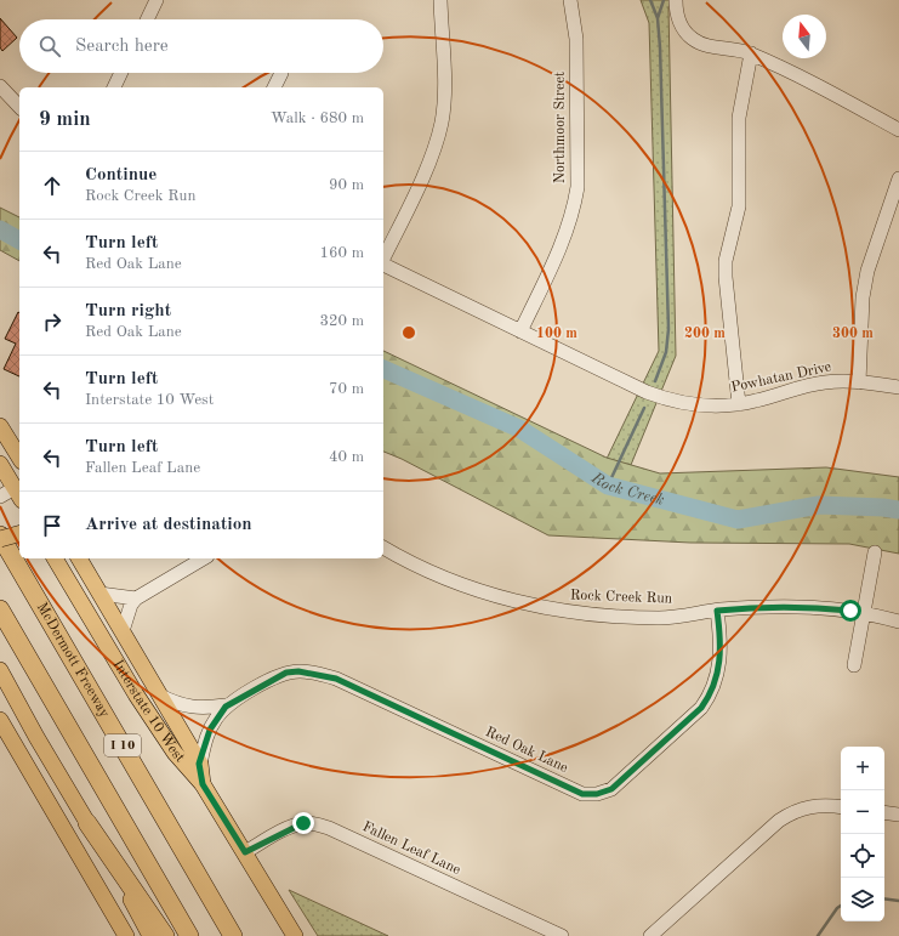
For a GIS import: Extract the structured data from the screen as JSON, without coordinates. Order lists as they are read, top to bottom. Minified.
{"streets":{"highway":["McDermott Freeway","I 10"],"main road":["Interstate 10 West"],"street":["Northmoor Street","Powhatan Drive","Rock Creek Run","Red Oak Lane","Fallen Leaf Lane"]},"crossings":[["Northmoor Street","Powhatan Drive"],["Rock Creek Run","Red Oak Lane"],["Interstate 10 West","Fallen Leaf Lane"]],"water":["Rock Creek"],"north":"top","page":{"search":"Search here","heading":["9 min","Walk · 680 m"],"list":[["Continue","Rock Creek Run","90 m"],["Turn left","Red Oak Lane","160 m"],["Turn right","Red Oak Lane","320 m"],["Turn left","Interstate 10 West","70 m"],["Turn left","Fallen Leaf Lane","40 m"],"Arrive at destination"],"map_buttons":["+","−"]},"rings":["100 m","200 m","300 m"]}
